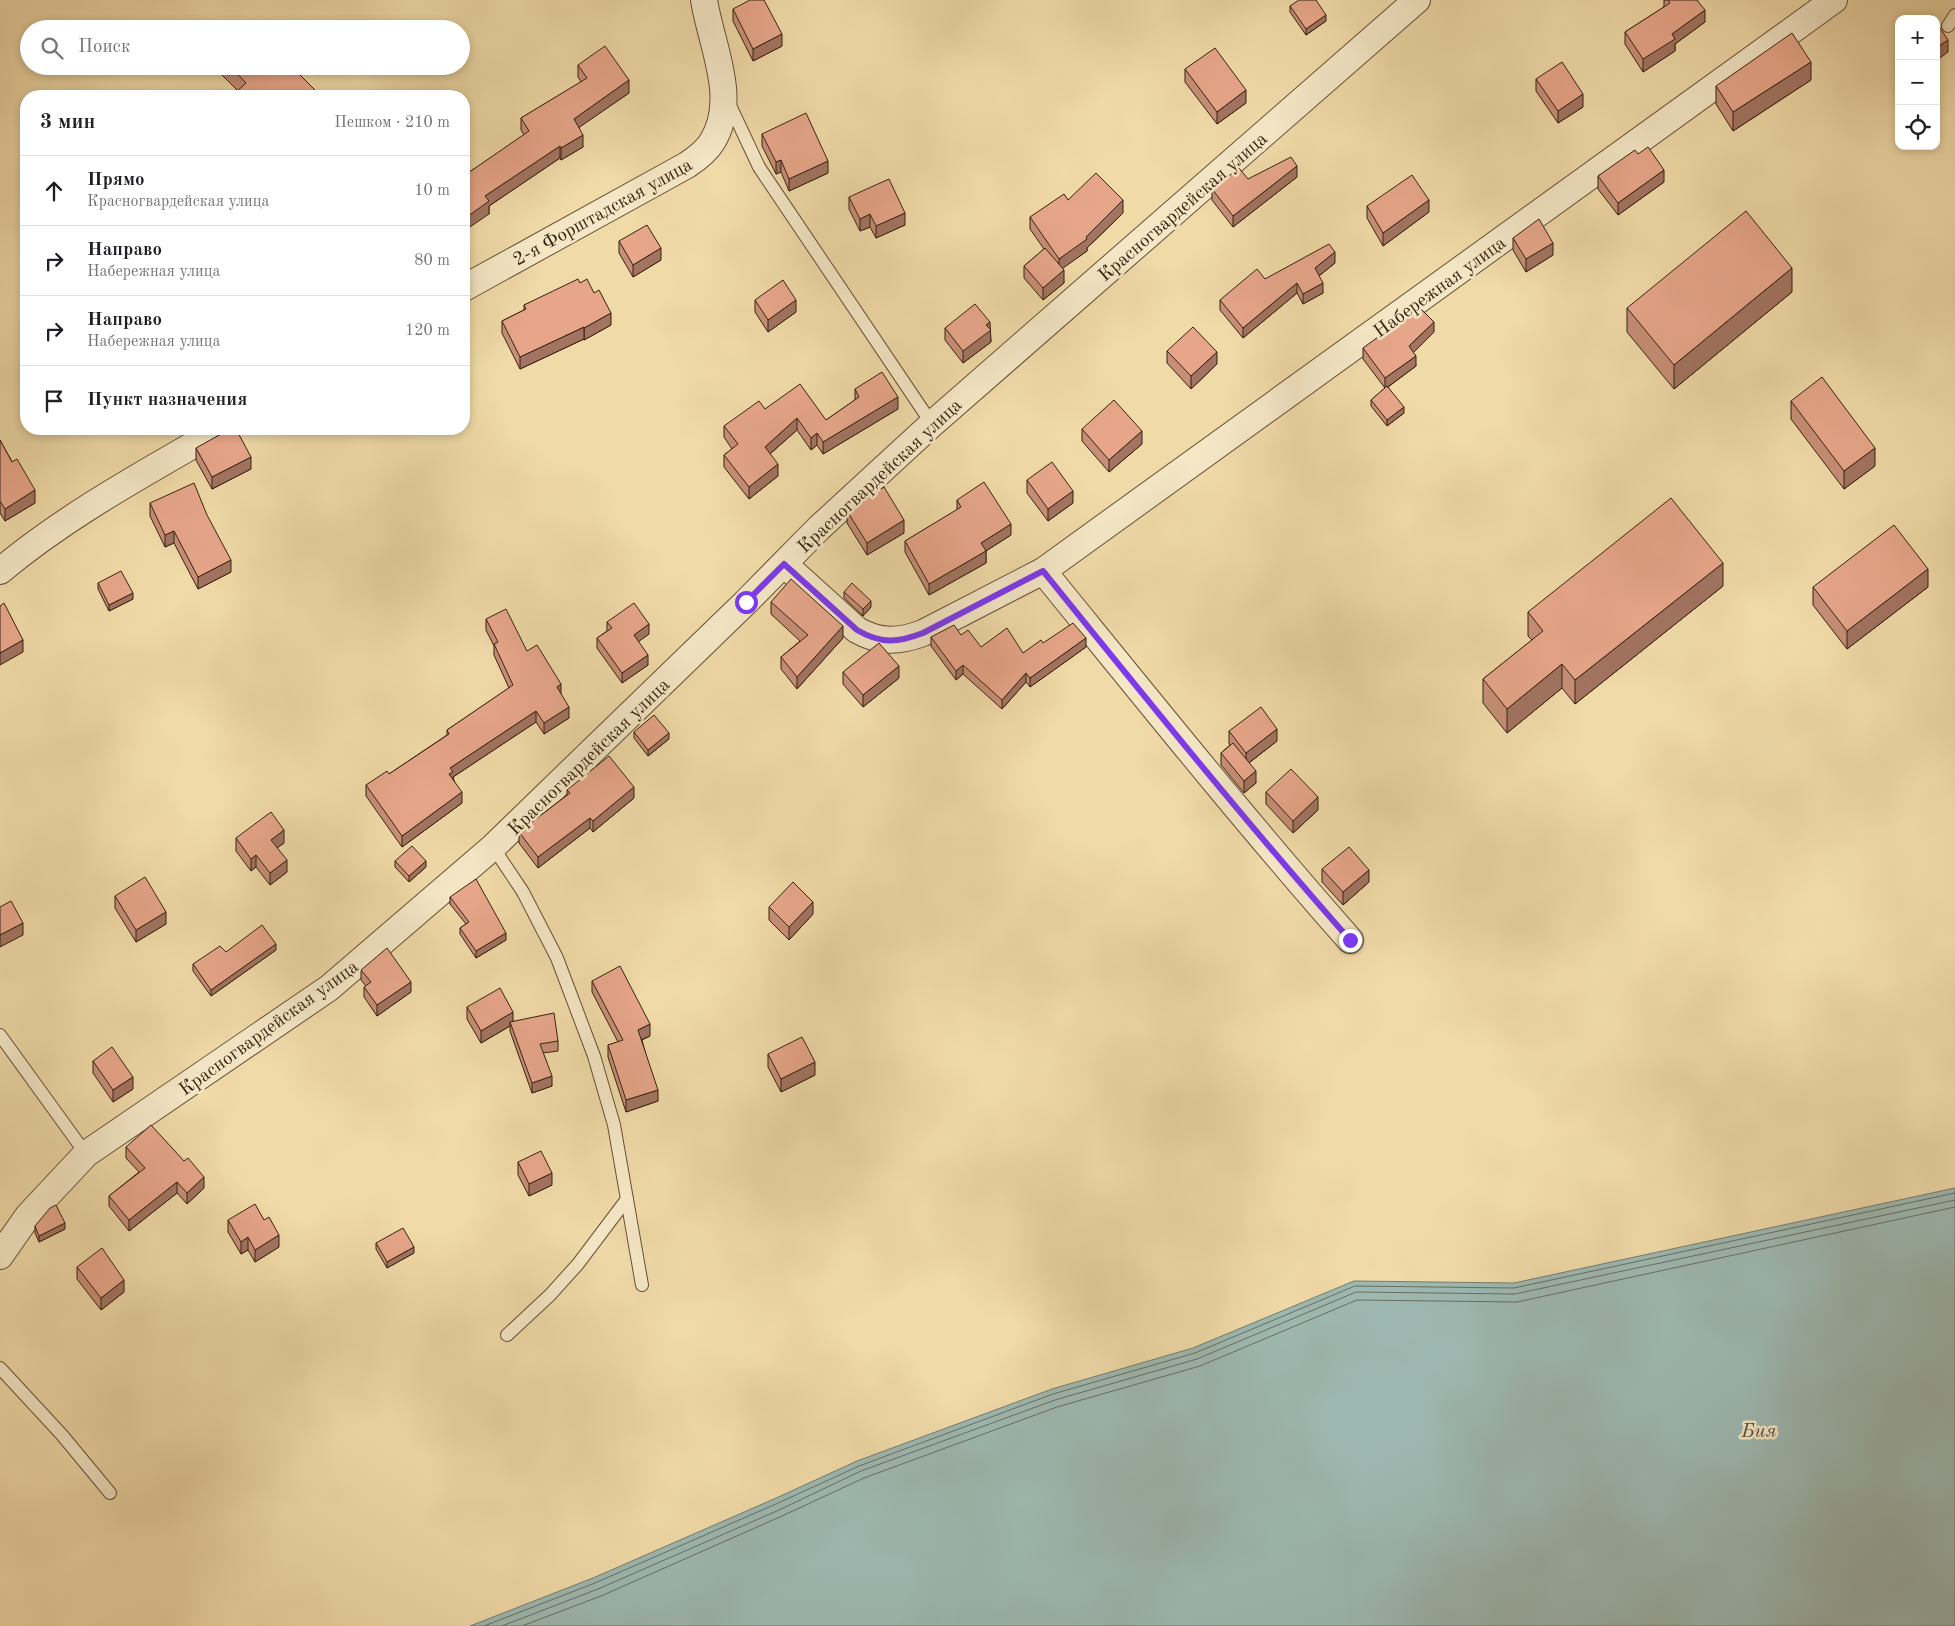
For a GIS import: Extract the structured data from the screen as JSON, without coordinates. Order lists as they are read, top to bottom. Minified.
{"streets":{"street":["Красногвардейская улица","2-я Форштадская улица","Набережная улица"]},"crossings":[["Красногвардейская улица","Набережная улица"]],"water":["Бия"],"page":{"map_buttons":["+","−"],"search":"Поиск","heading":["3 мин","Пешком · 210 m"],"list":[["Прямо","Красногвардейская улица","10 m"],["Направо","Набережная улица","80 m"],["Направо","Набережная улица","120 m"],"Пункт назначения"]}}
